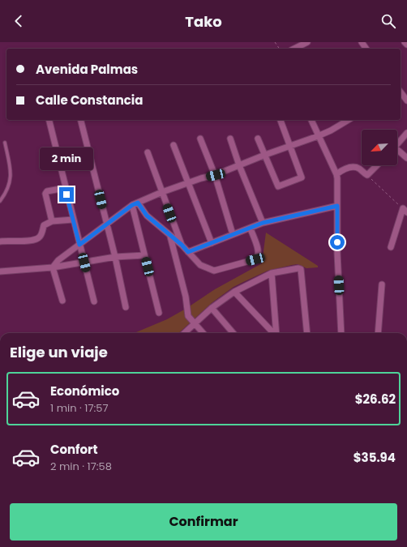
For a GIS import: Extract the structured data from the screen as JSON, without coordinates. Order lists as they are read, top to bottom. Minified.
{"north":"bottom left","page":{"header":"Tako","banner":["Avenida Palmas","Calle Constancia"],"bubble":"2 min","heading":"Elige un viaje","list":[{"name":"Económico","note":"1 min · 17:57","value":"$26.62"},{"name":"Confort","note":"2 min · 17:58","value":"$35.94"}],"buttons":"Confirmar"}}
